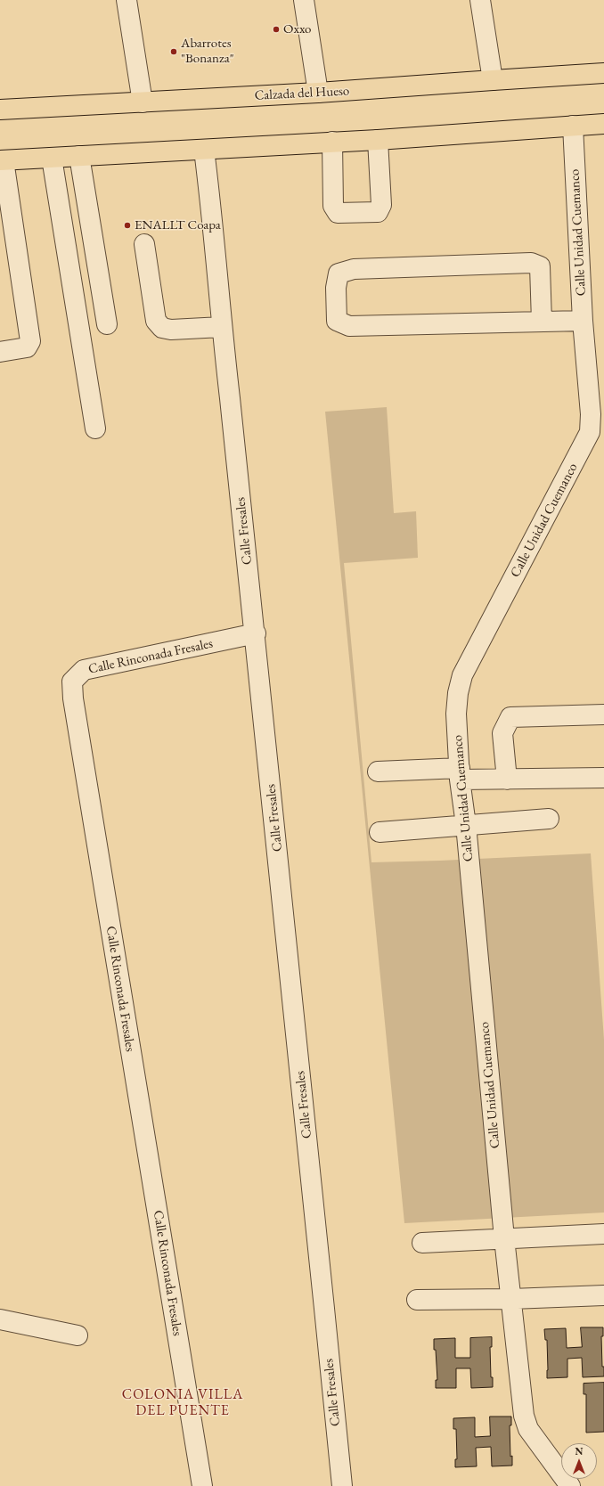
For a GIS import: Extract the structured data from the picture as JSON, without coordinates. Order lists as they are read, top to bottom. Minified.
{"streets":{"main road":["Calzada del Hueso"],"street":["Calle Unidad Cuemanco","Calle Fresales","Calle Rinconada Fresales"]},"crossings":[["Calle Fresales","Calle Rinconada Fresales"]],"districts":["COLONIA VILLA DEL PUENTE"],"places":["Oxxo","Abarrotes \"Bonanza\"","ENALLT Coapa"],"north":"top"}
